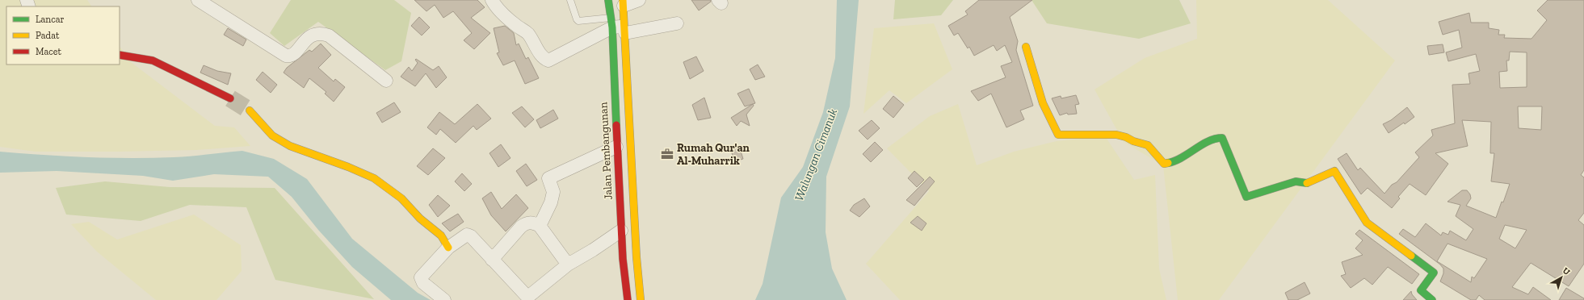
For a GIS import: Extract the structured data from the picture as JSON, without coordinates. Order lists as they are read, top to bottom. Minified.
{"streets":{"street":["Jalan Pembangunan"]},"water":["Walungan Cimanuk"],"places":{"office":["Rumah Qur'an Al-Muharrik"]},"legend":["Lancar","Padat","Macet"],"north":"top right"}
